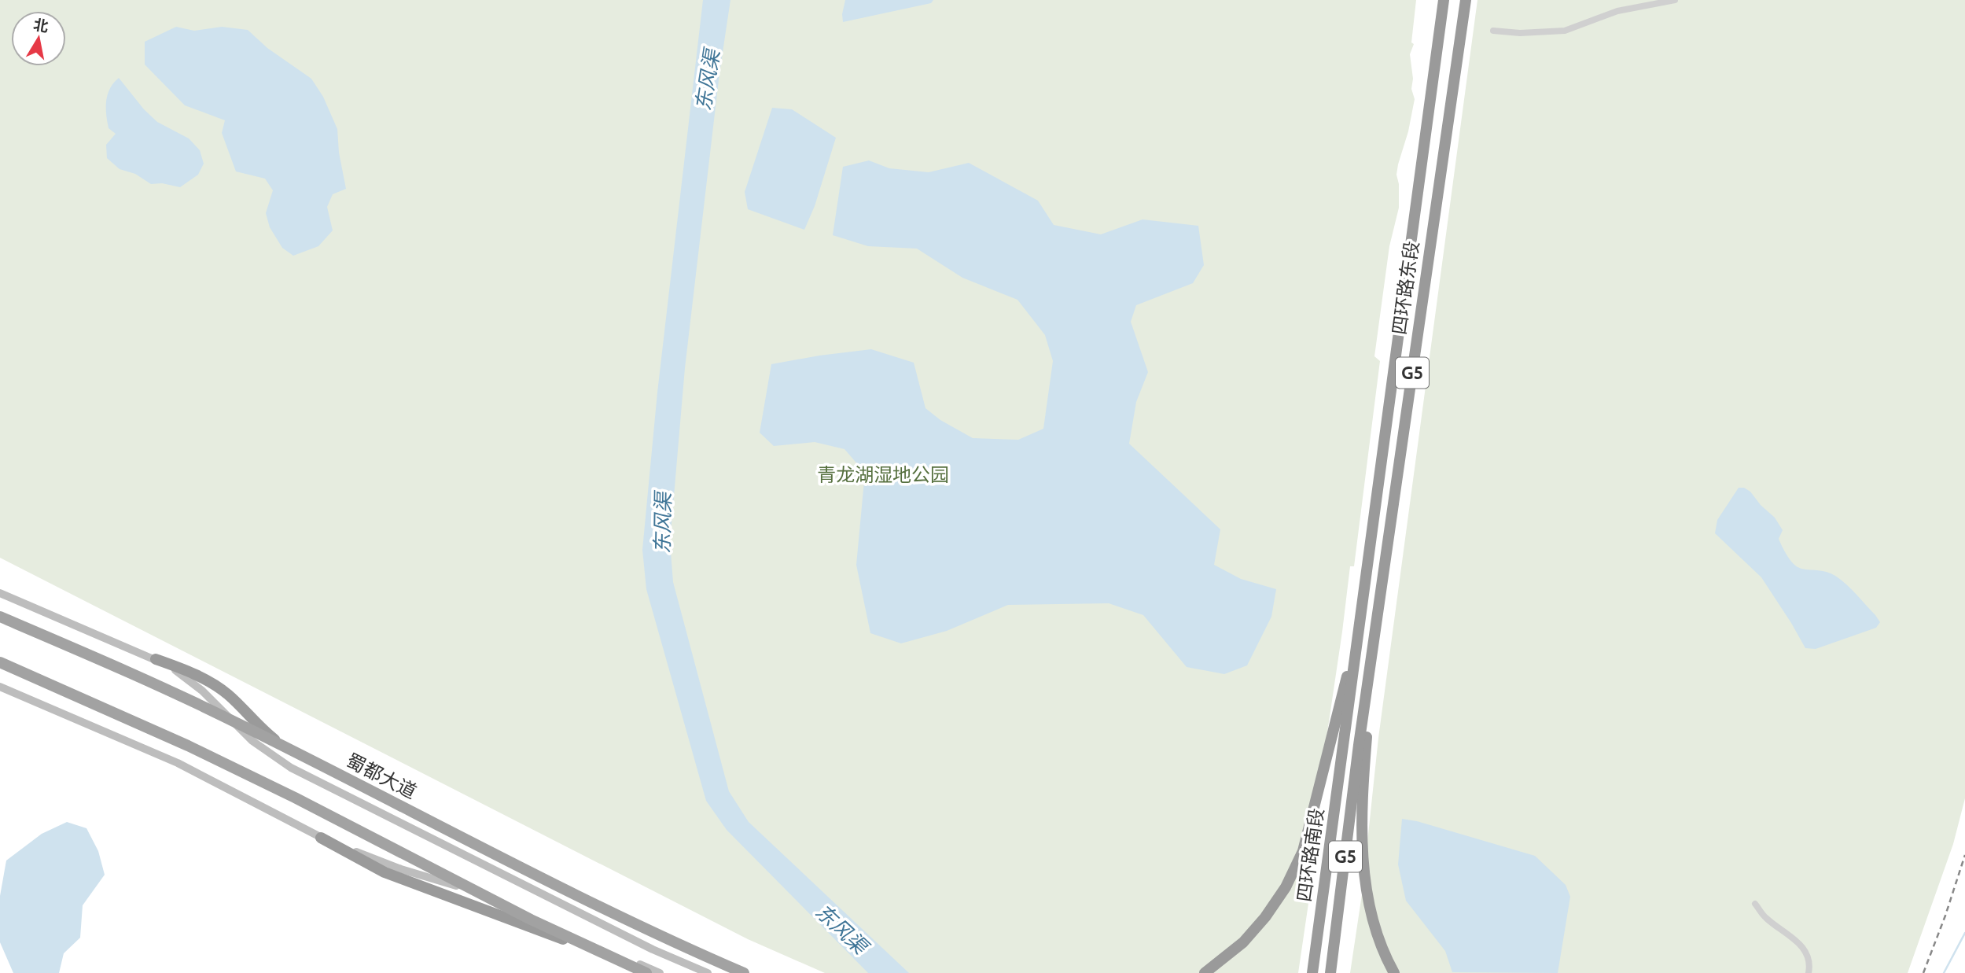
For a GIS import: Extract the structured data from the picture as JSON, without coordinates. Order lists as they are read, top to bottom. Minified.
{"streets":{"highway":["四环路东段","G5","蜀都大道","四环路南段"]},"crossings":[["四环路东段","四环路南段"]],"water":["东风渠"],"parks":["青龙湖湿地公园"],"north":"top"}
